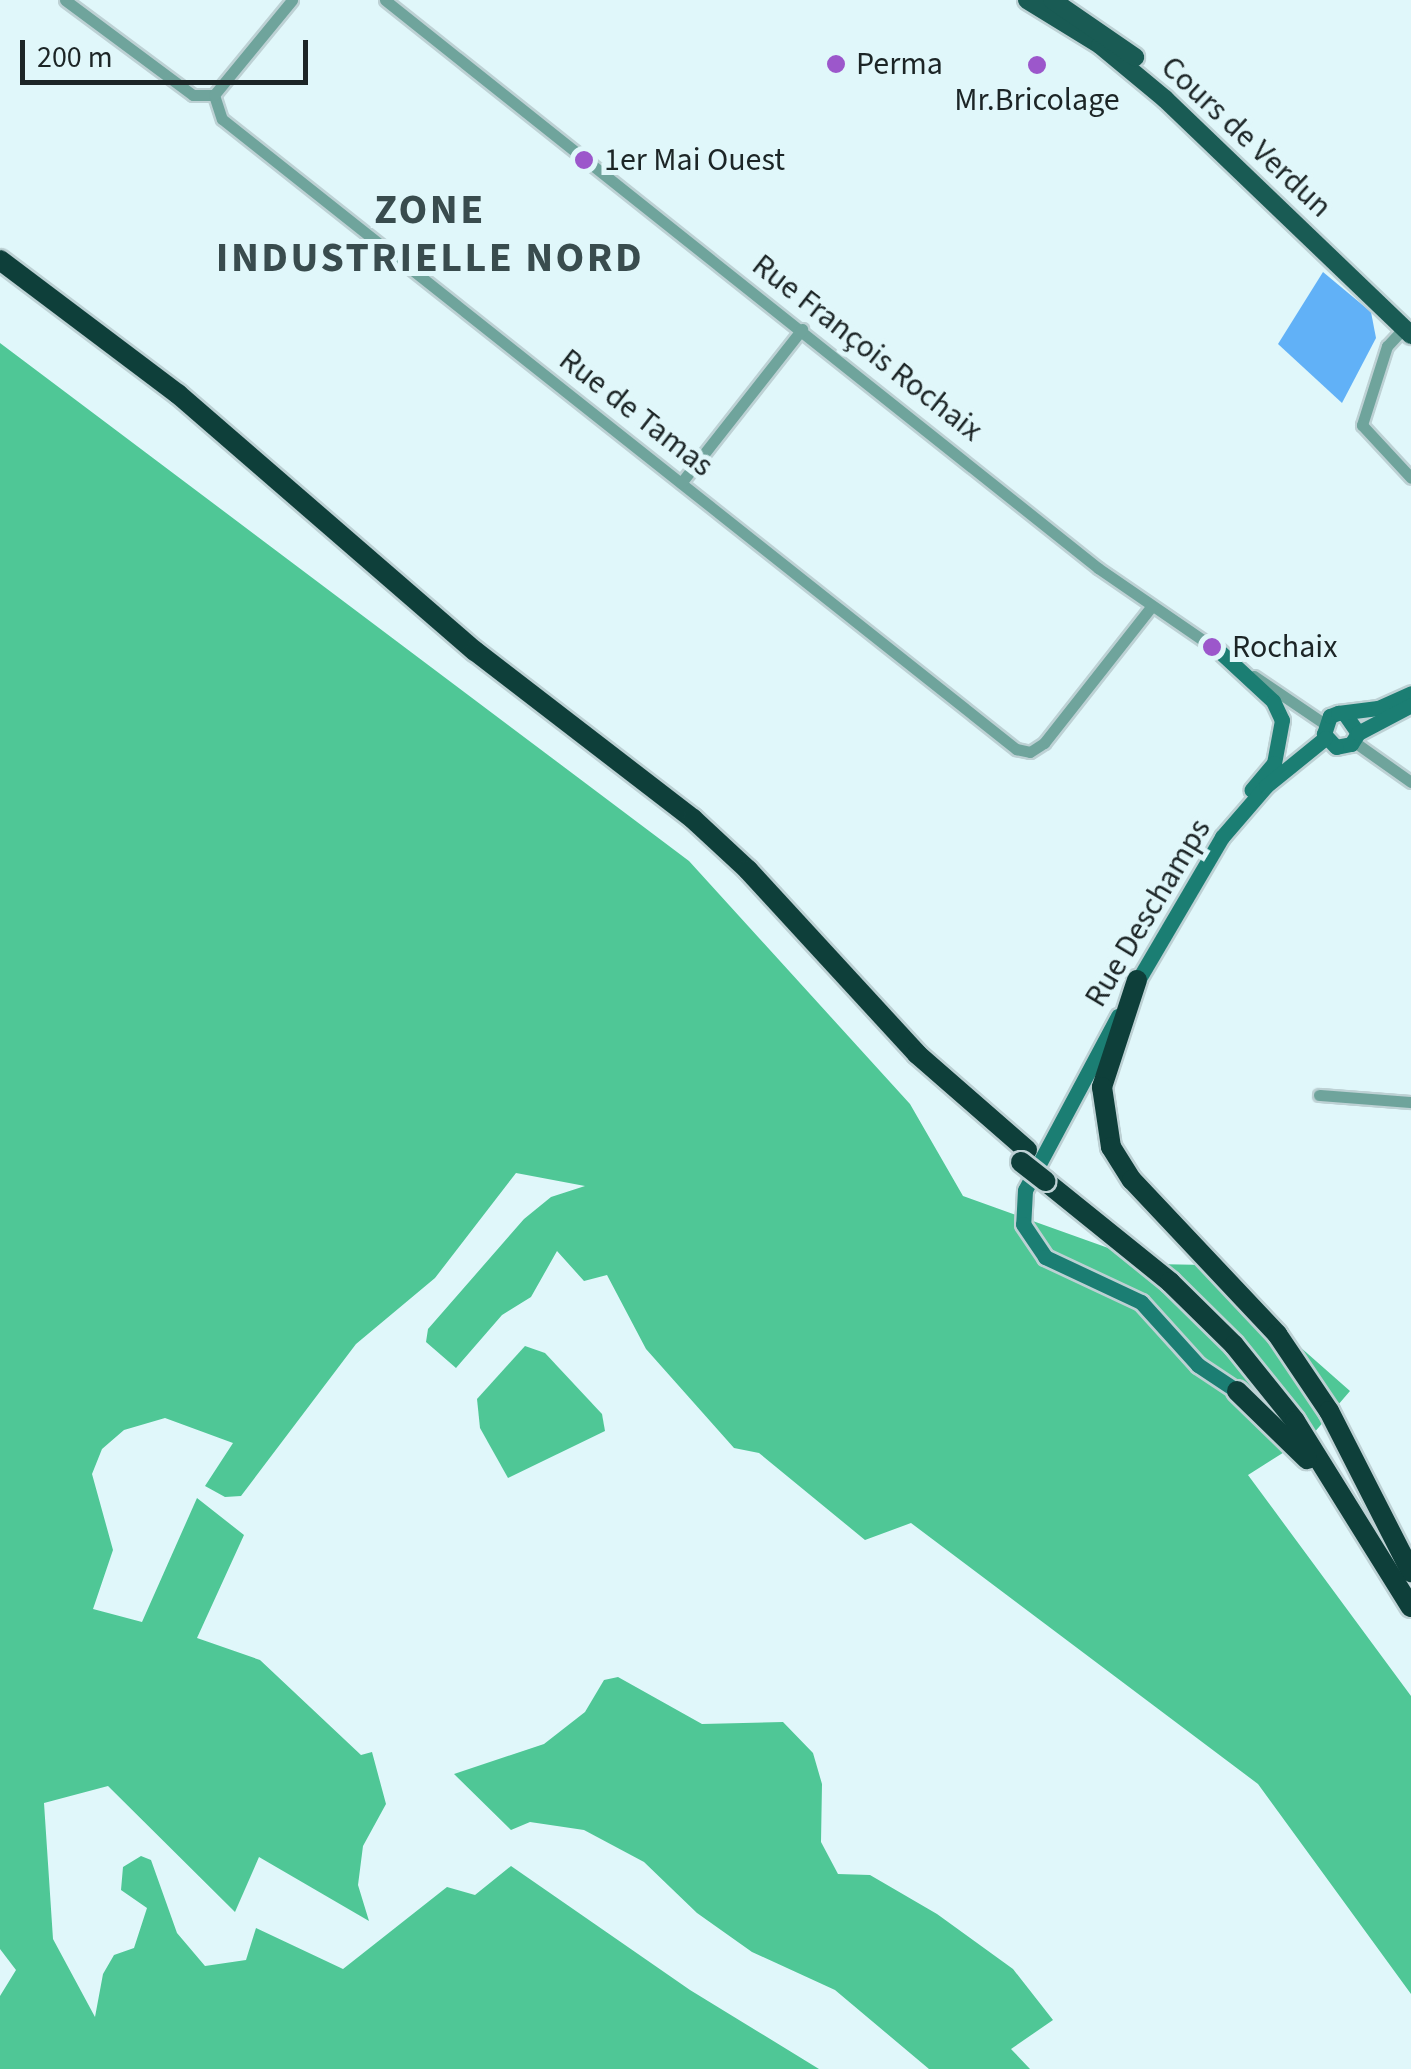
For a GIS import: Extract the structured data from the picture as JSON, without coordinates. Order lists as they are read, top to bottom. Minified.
{"streets":{"main road":["Cours de Verdun","Rue Deschamps"],"street":["Rue François Rochaix","Rue de Tamas"]},"crossings":[["Rue François Rochaix","Rue de Tamas"],["Rue François Rochaix","Rue Deschamps"]],"districts":["ZONE INDUSTRIELLE NORD"],"places":["Perma","Mr.Bricolage","1er Mai Ouest","Rochaix"],"scale_bar":"200 m"}
